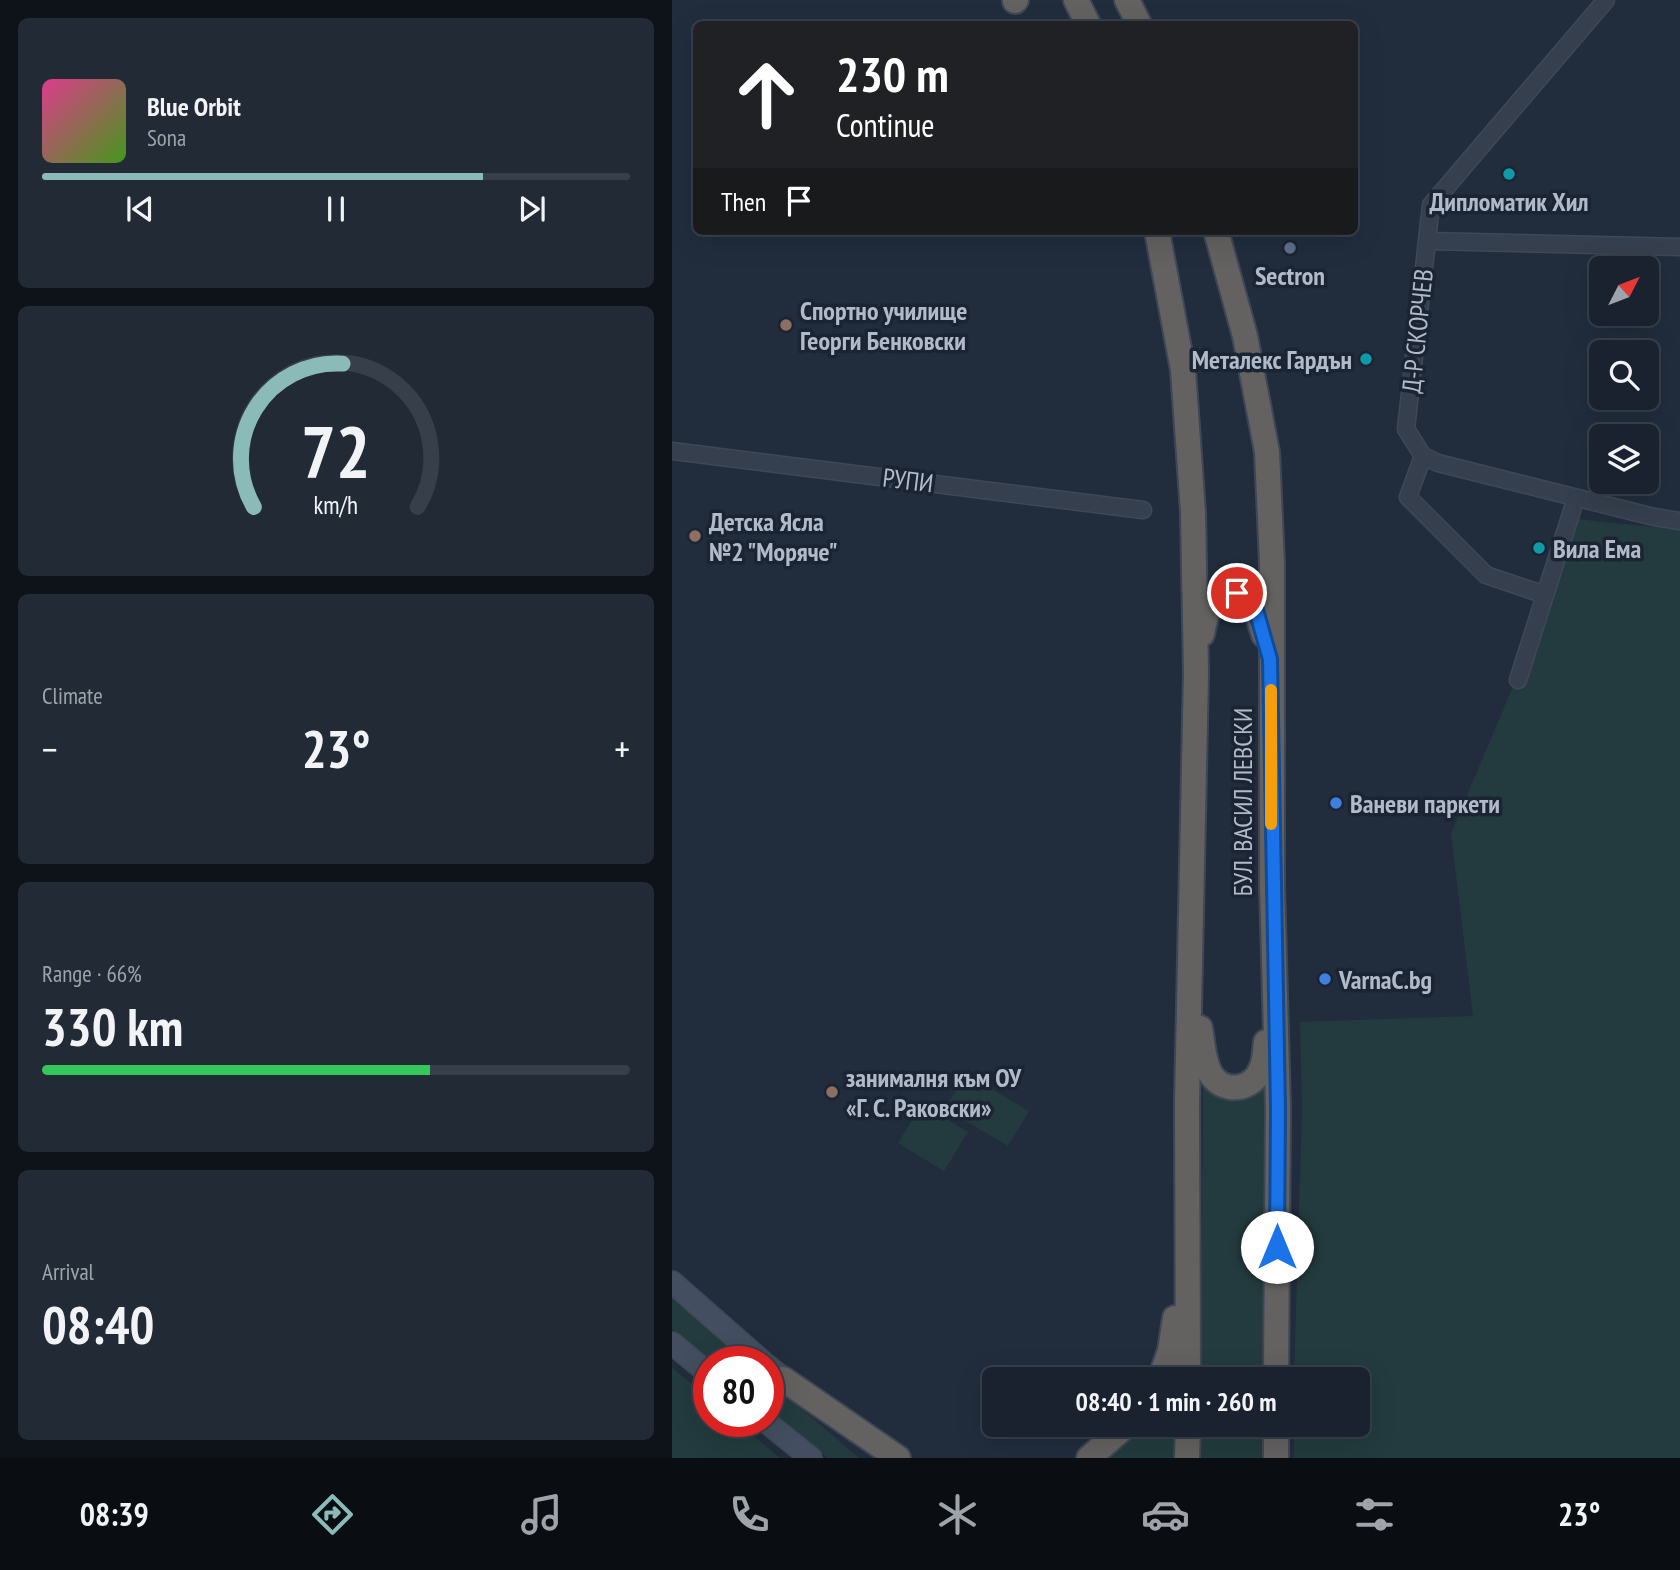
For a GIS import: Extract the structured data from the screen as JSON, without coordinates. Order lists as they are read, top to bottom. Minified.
{"streets":{"highway":["БУЛ. ВАСИЛ ЛЕВСКИ"],"street":["Д-Р СКОРЧЕВ","РУПИ"]},"places":["Дипломатик Хил","Sectron","Спортно училище Георги Бенковски","Металекс Гардън","Детска Ясла №2 \"Моряче\"","Вила Ема","Ваневи паркети","VarnaC.bg","занималня към ОУ «Г. С. Раковски»"],"north":"top right","page":{"turn":["230 m","Continue"],"song":["Blue Orbit","Sona"],"then":"Then","tile":["Climate",["Range · 66%","330 km"],["Arrival","08:40"]],"heat":["−","23°","+"],"limit":"80","trip":"08:40 · 1 min · 260 m","tabs":["08:39","23°"],"gauge":["72","km/h"]}}
